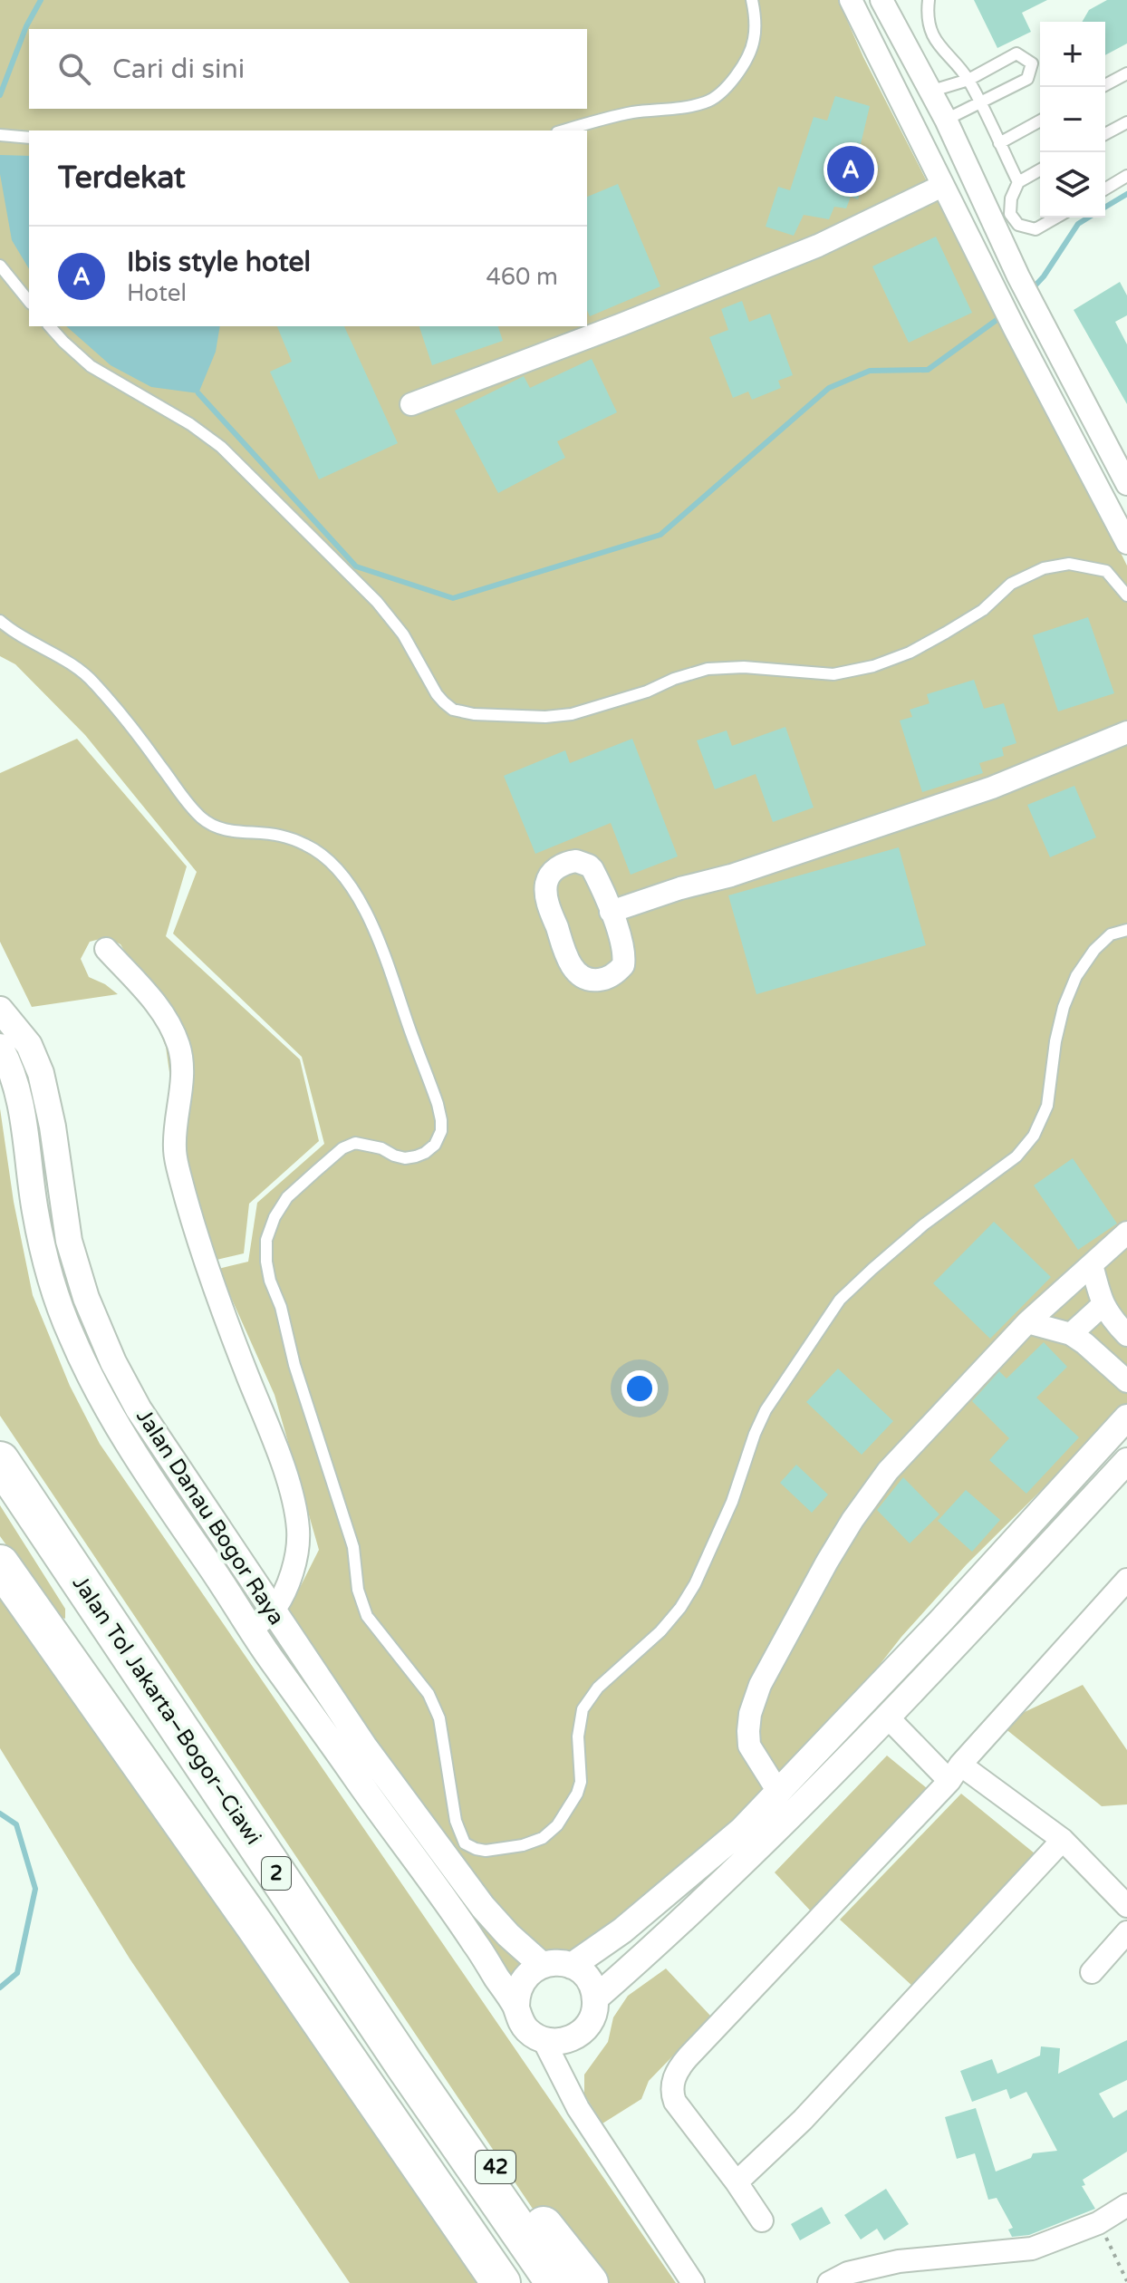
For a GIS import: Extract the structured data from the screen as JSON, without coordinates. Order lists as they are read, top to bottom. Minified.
{"streets":{"highway":["Jalan Tol Jakarta–Bogor–Ciawi","2","42"],"street":["Jalan Danau Bogor Raya"]},"crossings":[["Jalan Tol Jakarta–Bogor–Ciawi","42"]],"page":{"map_buttons":["+","−"],"search":"Cari di sini","heading":"Terdekat","pins":"A","list":[{"mark":"A","name":"Ibis style hotel","note":"Hotel","value":"460 m"}]}}
